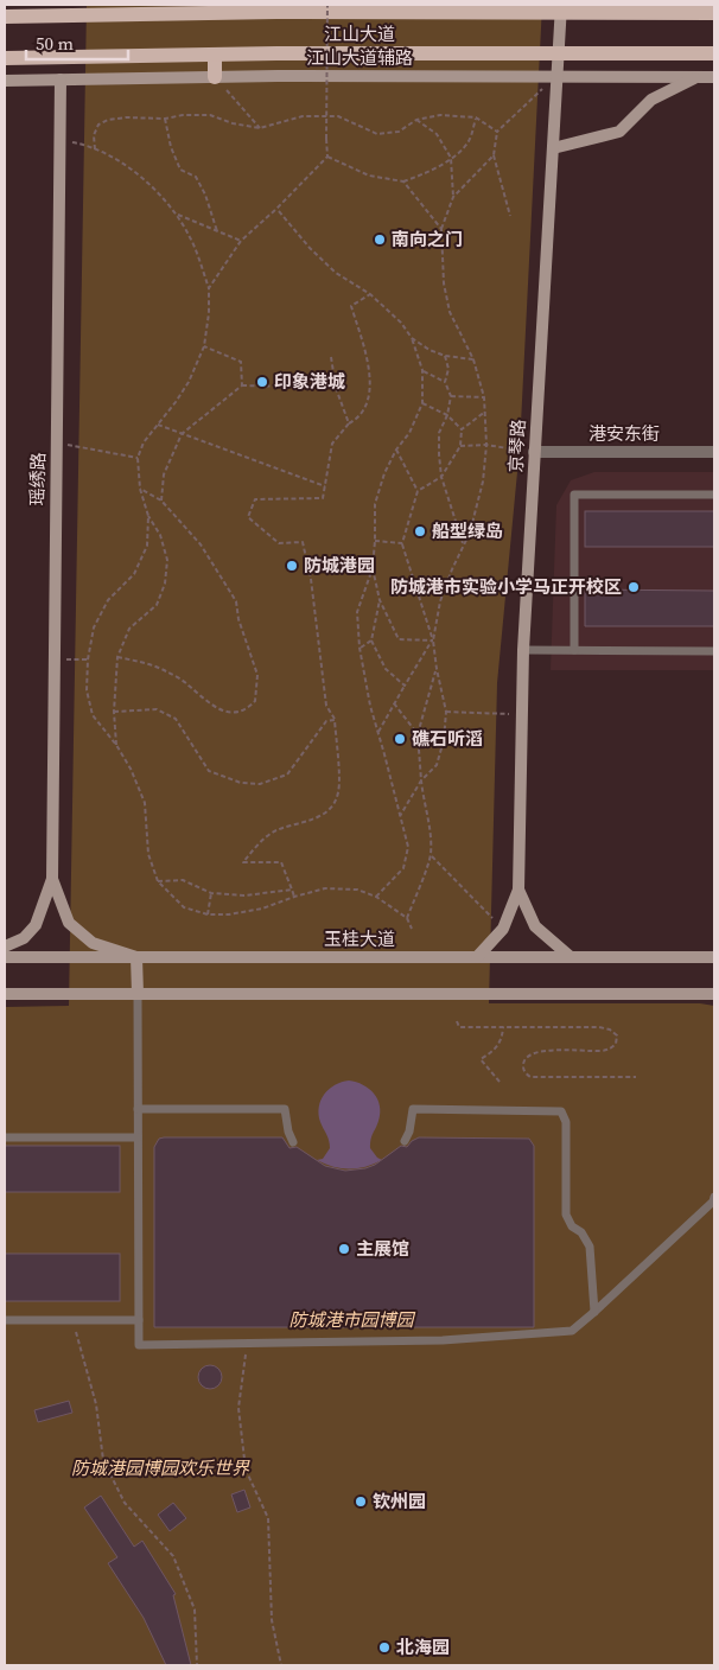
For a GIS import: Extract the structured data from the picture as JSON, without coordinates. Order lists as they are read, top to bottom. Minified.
{"streets":{"main road":["江山大道"],"street":["江山大道辅路","港安东街","京琴路","瑶绣路","玉桂大道"]},"crossings":[["江山大道","京琴路"],["江山大道辅路","京琴路"],["江山大道辅路","瑶绣路"],["港安东街","京琴路"]],"parks":["防城港市园博园","防城港园博园欢乐世界"],"places":["南向之门","印象港城","船型绿岛","防城港园","防城港市实验小学马正开校区","礁石听滔","主展馆","钦州园","北海园"],"scale_bar":"50 m"}
